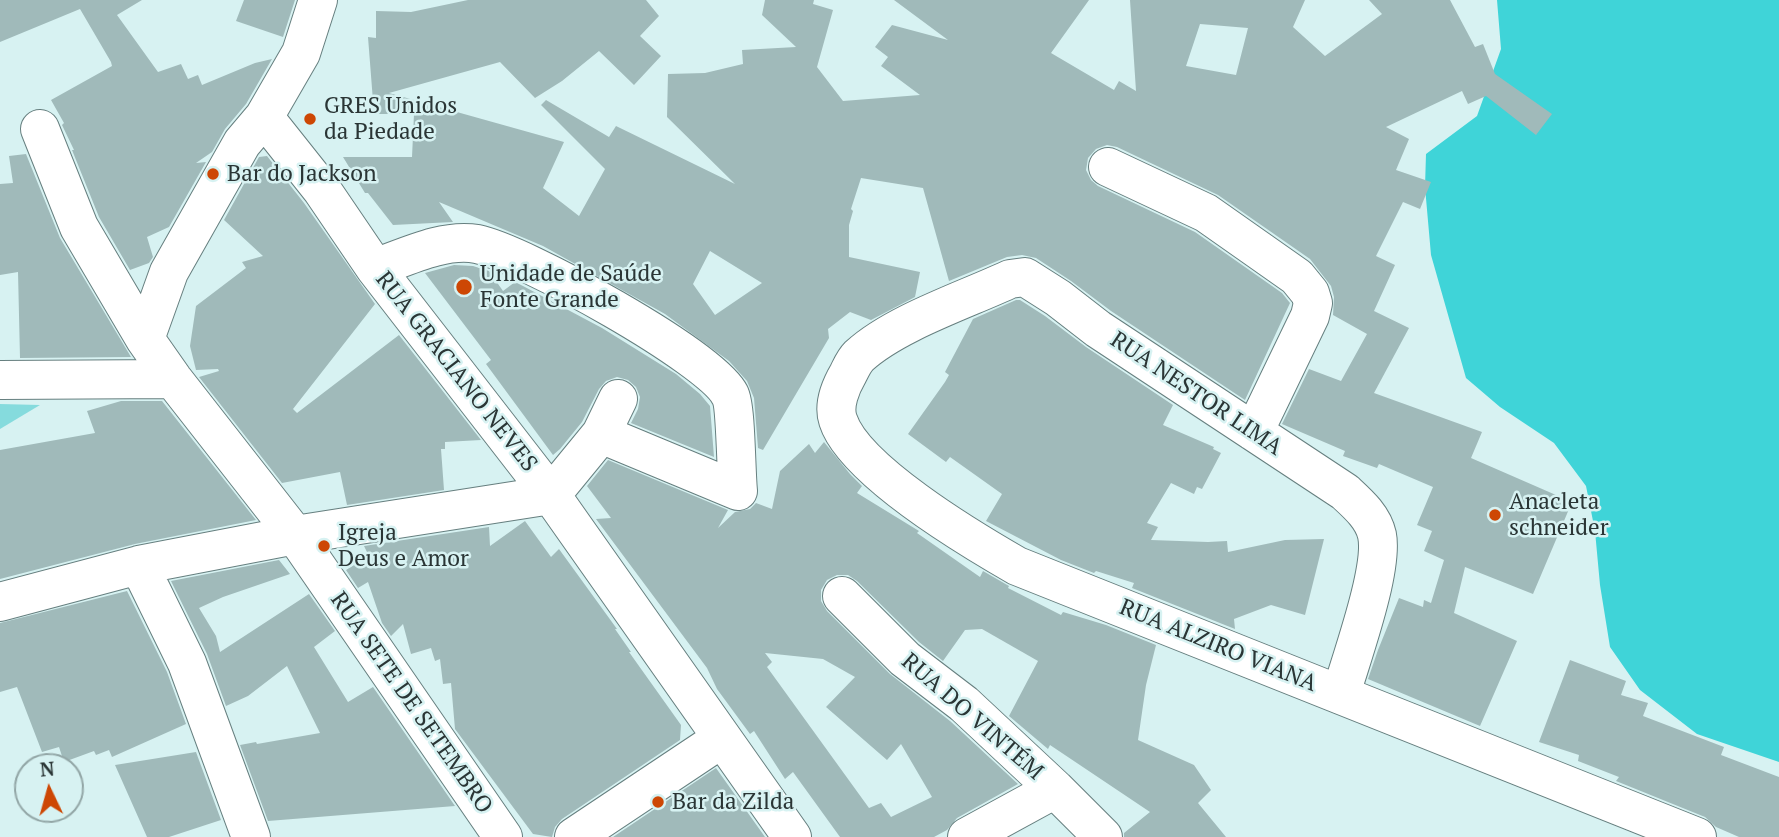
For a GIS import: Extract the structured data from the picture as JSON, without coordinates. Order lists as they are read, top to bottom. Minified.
{"streets":{"street":["RUA GRACIANO NEVES","RUA NESTOR LIMA","RUA ALZIRO VIANA","RUA SETE DE SETEMBRO","RUA DO VINTÉM"]},"crossings":[["RUA NESTOR LIMA","RUA ALZIRO VIANA"]],"places":["GRES Unidos da Piedade","Bar do Jackson","Unidade de Saúde Fonte Grande","Anacleta schneider","Igreja Deus e Amor","Bar da Zilda"],"north":"top"}
